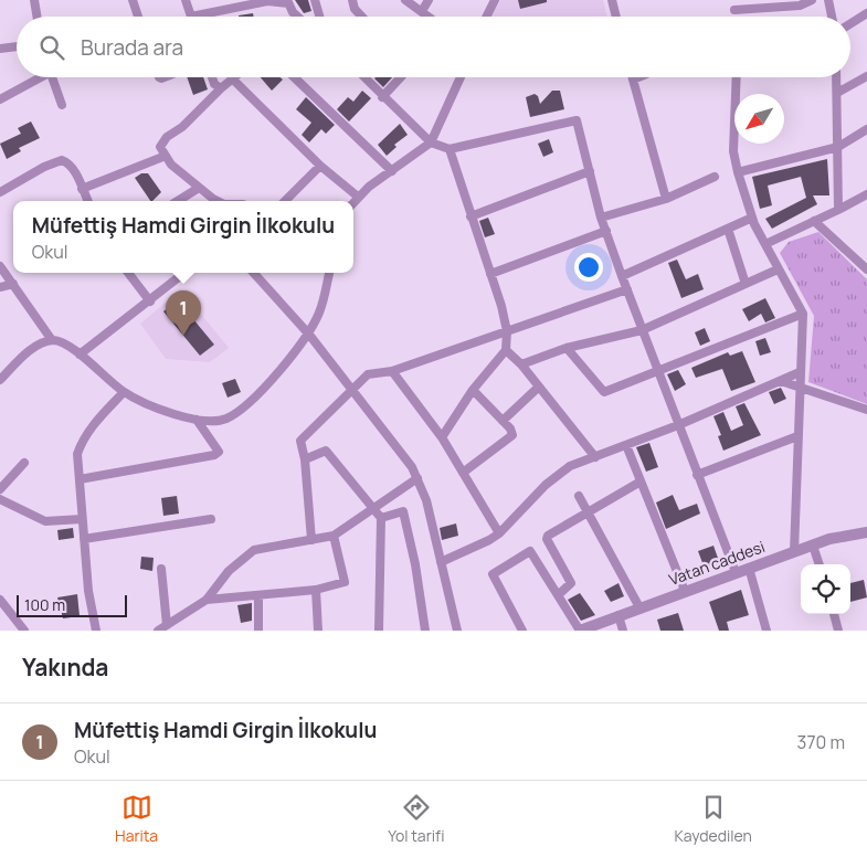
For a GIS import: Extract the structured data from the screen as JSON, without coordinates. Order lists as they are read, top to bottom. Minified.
{"streets":{"street":["Vatan caddesi"]},"scale_bar":"100 m","north":"bottom left","page":{"search":"Burada ara","popup":["Müfettiş Hamdi Girgin İlkokulu","Okul"],"pins":"1","scale":"100 m","heading":"Yakında","list":[{"mark":"1","name":"Müfettiş Hamdi Girgin İlkokulu","note":"Okul","value":"370 m"}],"nav":["Harita","Yol tarifi","Kaydedilen"]}}
